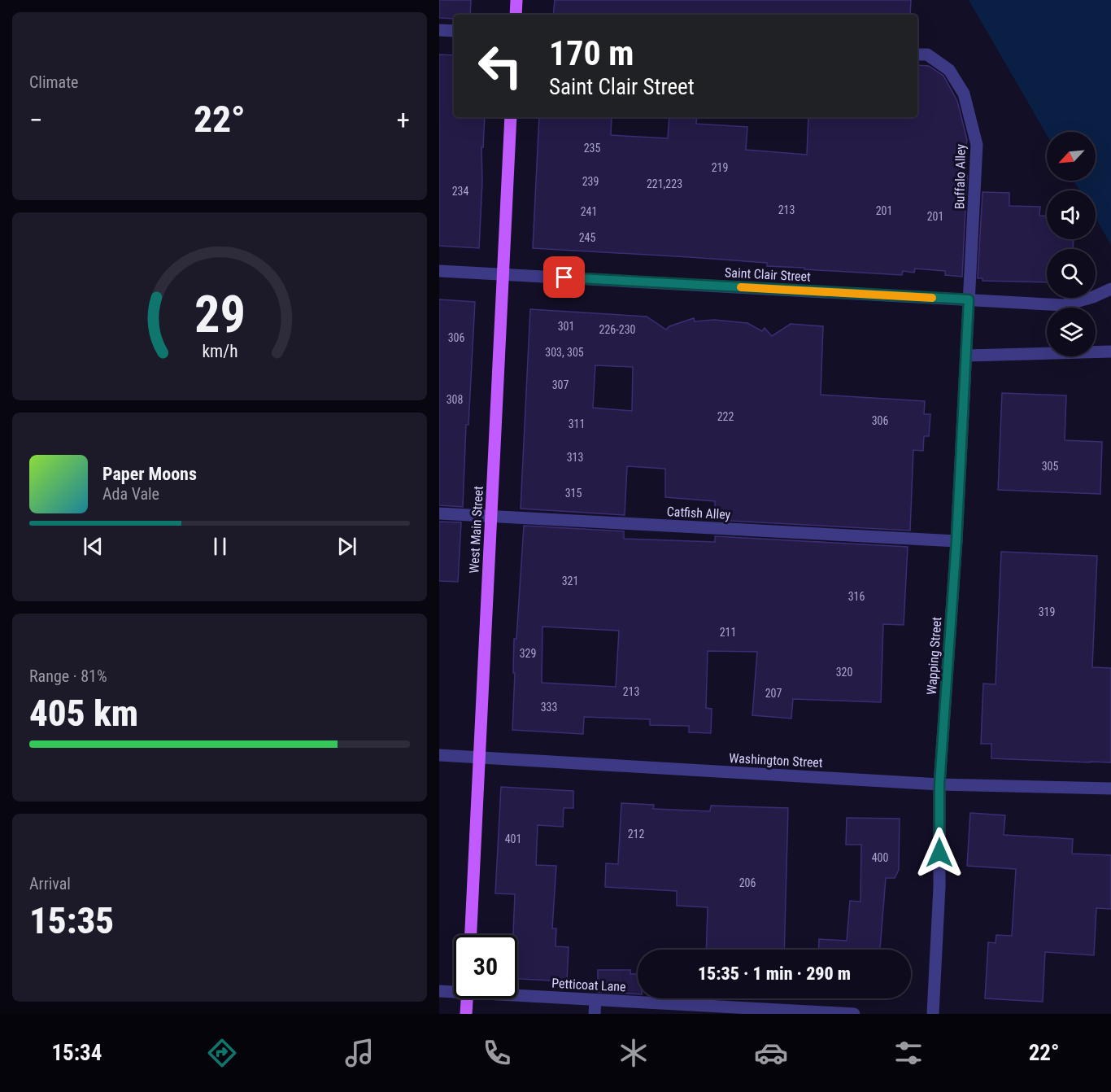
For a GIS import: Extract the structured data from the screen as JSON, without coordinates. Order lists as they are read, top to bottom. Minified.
{"streets":{"main road":["West Main Street"],"street":["Buffalo Alley","Saint Clair Street","Catfish Alley","Wapping Street","Washington Street","Petticoat Lane"]},"crossings":[["Buffalo Alley","Saint Clair Street"],["Buffalo Alley","Wapping Street"],["Saint Clair Street","West Main Street"],["Saint Clair Street","Wapping Street"],["Catfish Alley","West Main Street"],["Catfish Alley","Wapping Street"],["West Main Street","Washington Street"],["Wapping Street","Washington Street"]],"house_numbers":["235","219","239","221,223","234","213","201","241","201","245","301","226-230","306","303, 305","307","308","222","306","311","313","305","315","321","316","319","211","329","320","213","207","333","212","401","400","206"],"north":"bottom left","page":{"tile":["Climate",["Range · 81%","405 km"],["Arrival","15:35"]],"turn":["170 m","Saint Clair Street"],"heat":["−","22°","+"],"song":["Paper Moons","Ada Vale"],"limit":"30","trip":"15:35 · 1 min · 290 m","tabs":["15:34","22°"],"gauge":["29","km/h"]}}
